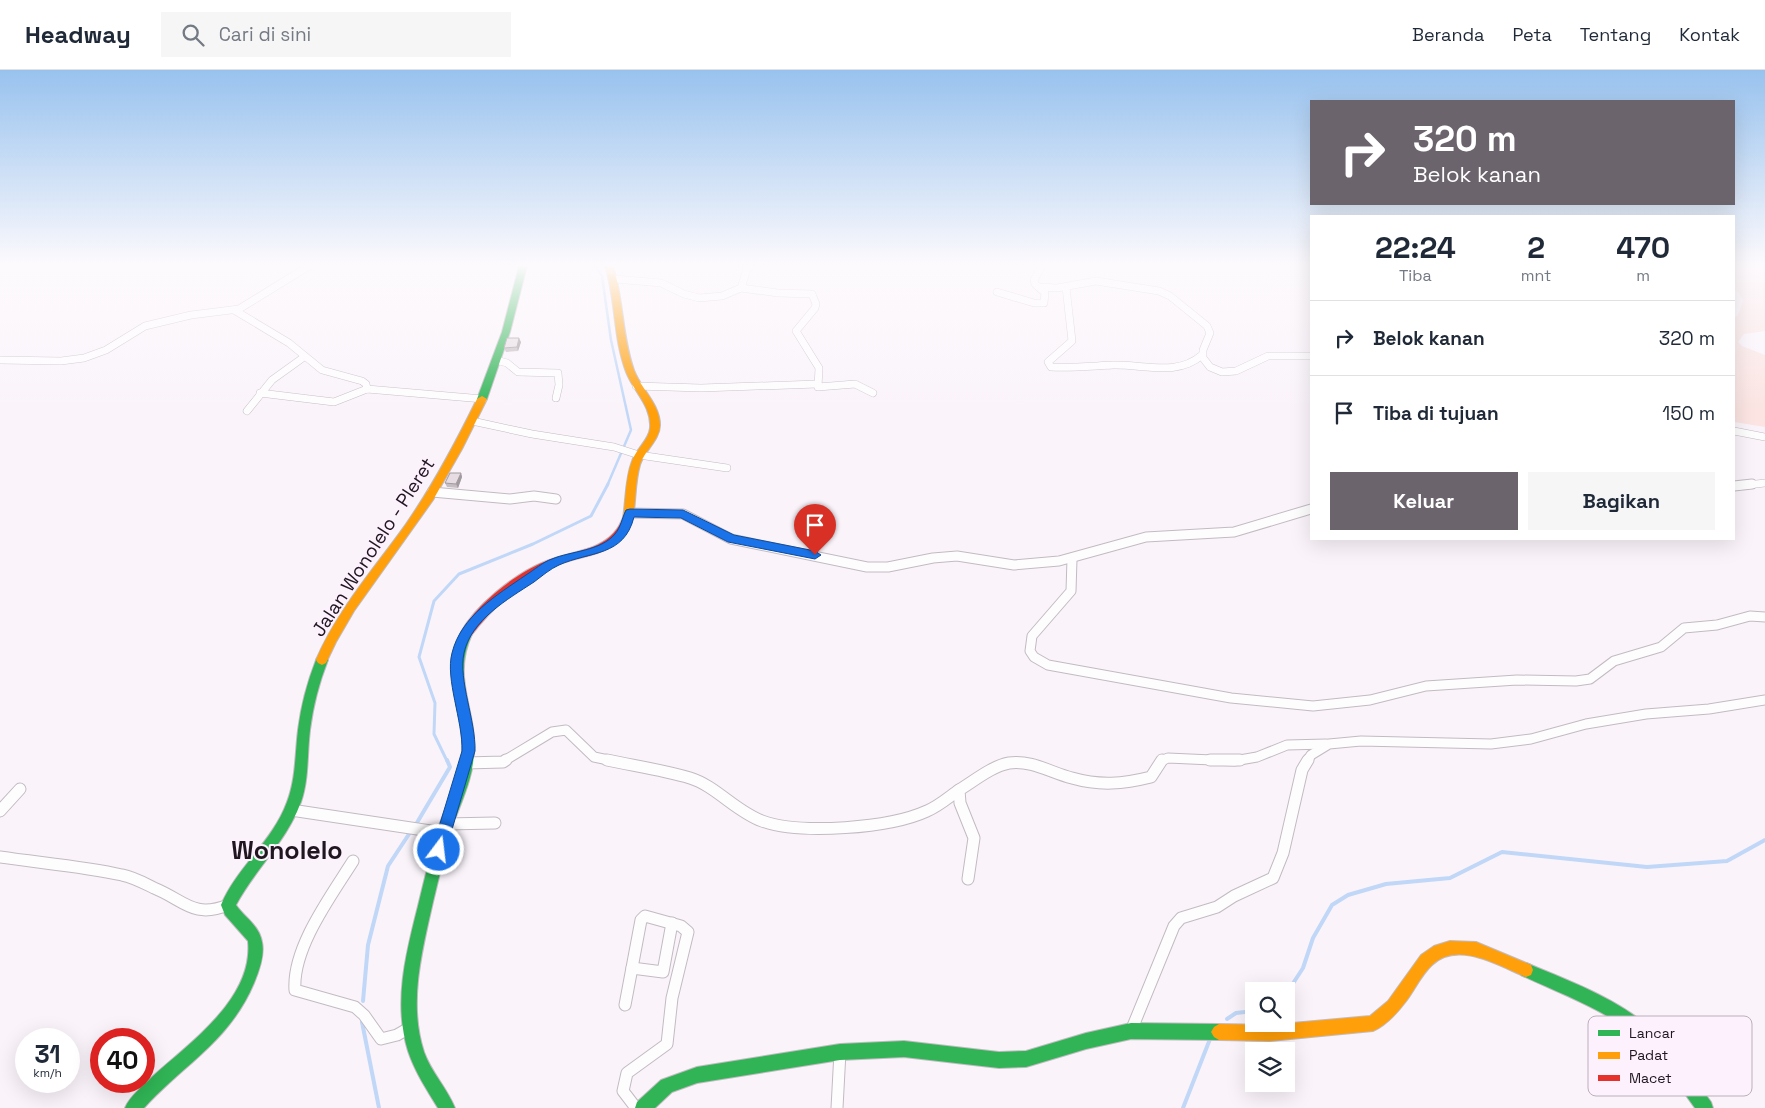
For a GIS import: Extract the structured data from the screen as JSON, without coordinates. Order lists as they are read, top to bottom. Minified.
{"streets":{"street":["Jalan Wonolelo - Pleret"]},"districts":["Wonolelo"],"legend":["Lancar","Padat","Macet"],"page":{"header":"Headway","search":"Cari di sini","nav":["Beranda","Peta","Tentang","Kontak"],"turn":["320 m","Belok kanan"],"eta":["22:24","Tiba","2","mnt","470","m"],"list":[{"name":"Belok kanan","value":"320 m"},{"name":"Tiba di tujuan","value":"150 m"}],"buttons":["Keluar","Bagikan"],"speed":"31 km/h","limit":"40"}}
